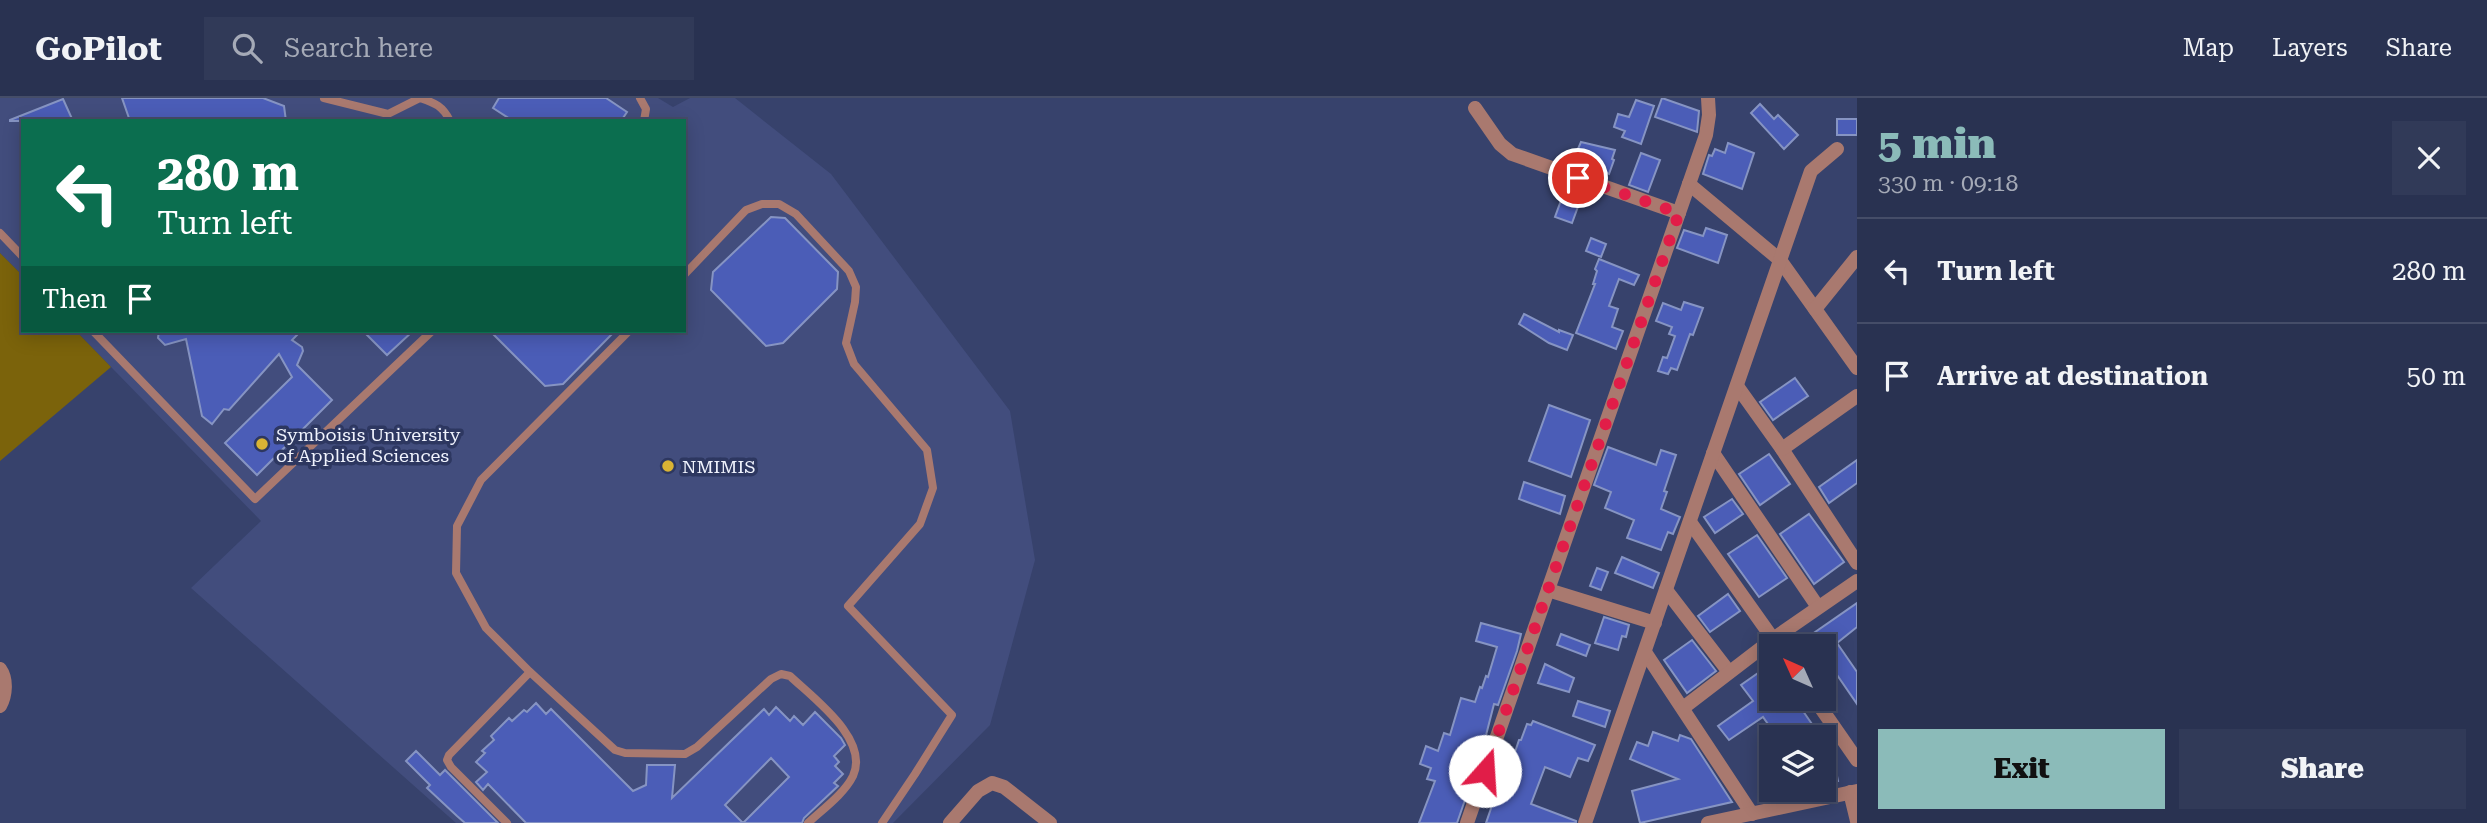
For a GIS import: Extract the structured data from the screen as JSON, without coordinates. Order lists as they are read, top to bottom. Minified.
{"places":["Symboisis University of Applied Sciences","NMIMIS"],"north":"top left","page":{"header":"GoPilot","search":"Search here","nav":["Map","Layers","Share"],"heading":["5 min","330 m · 09:18"],"turn":["280 m","Turn left"],"list":[{"name":"Turn left","value":"280 m"},{"name":"Arrive at destination","value":"50 m"}],"then":"Then","buttons":["Exit","Share"]}}
